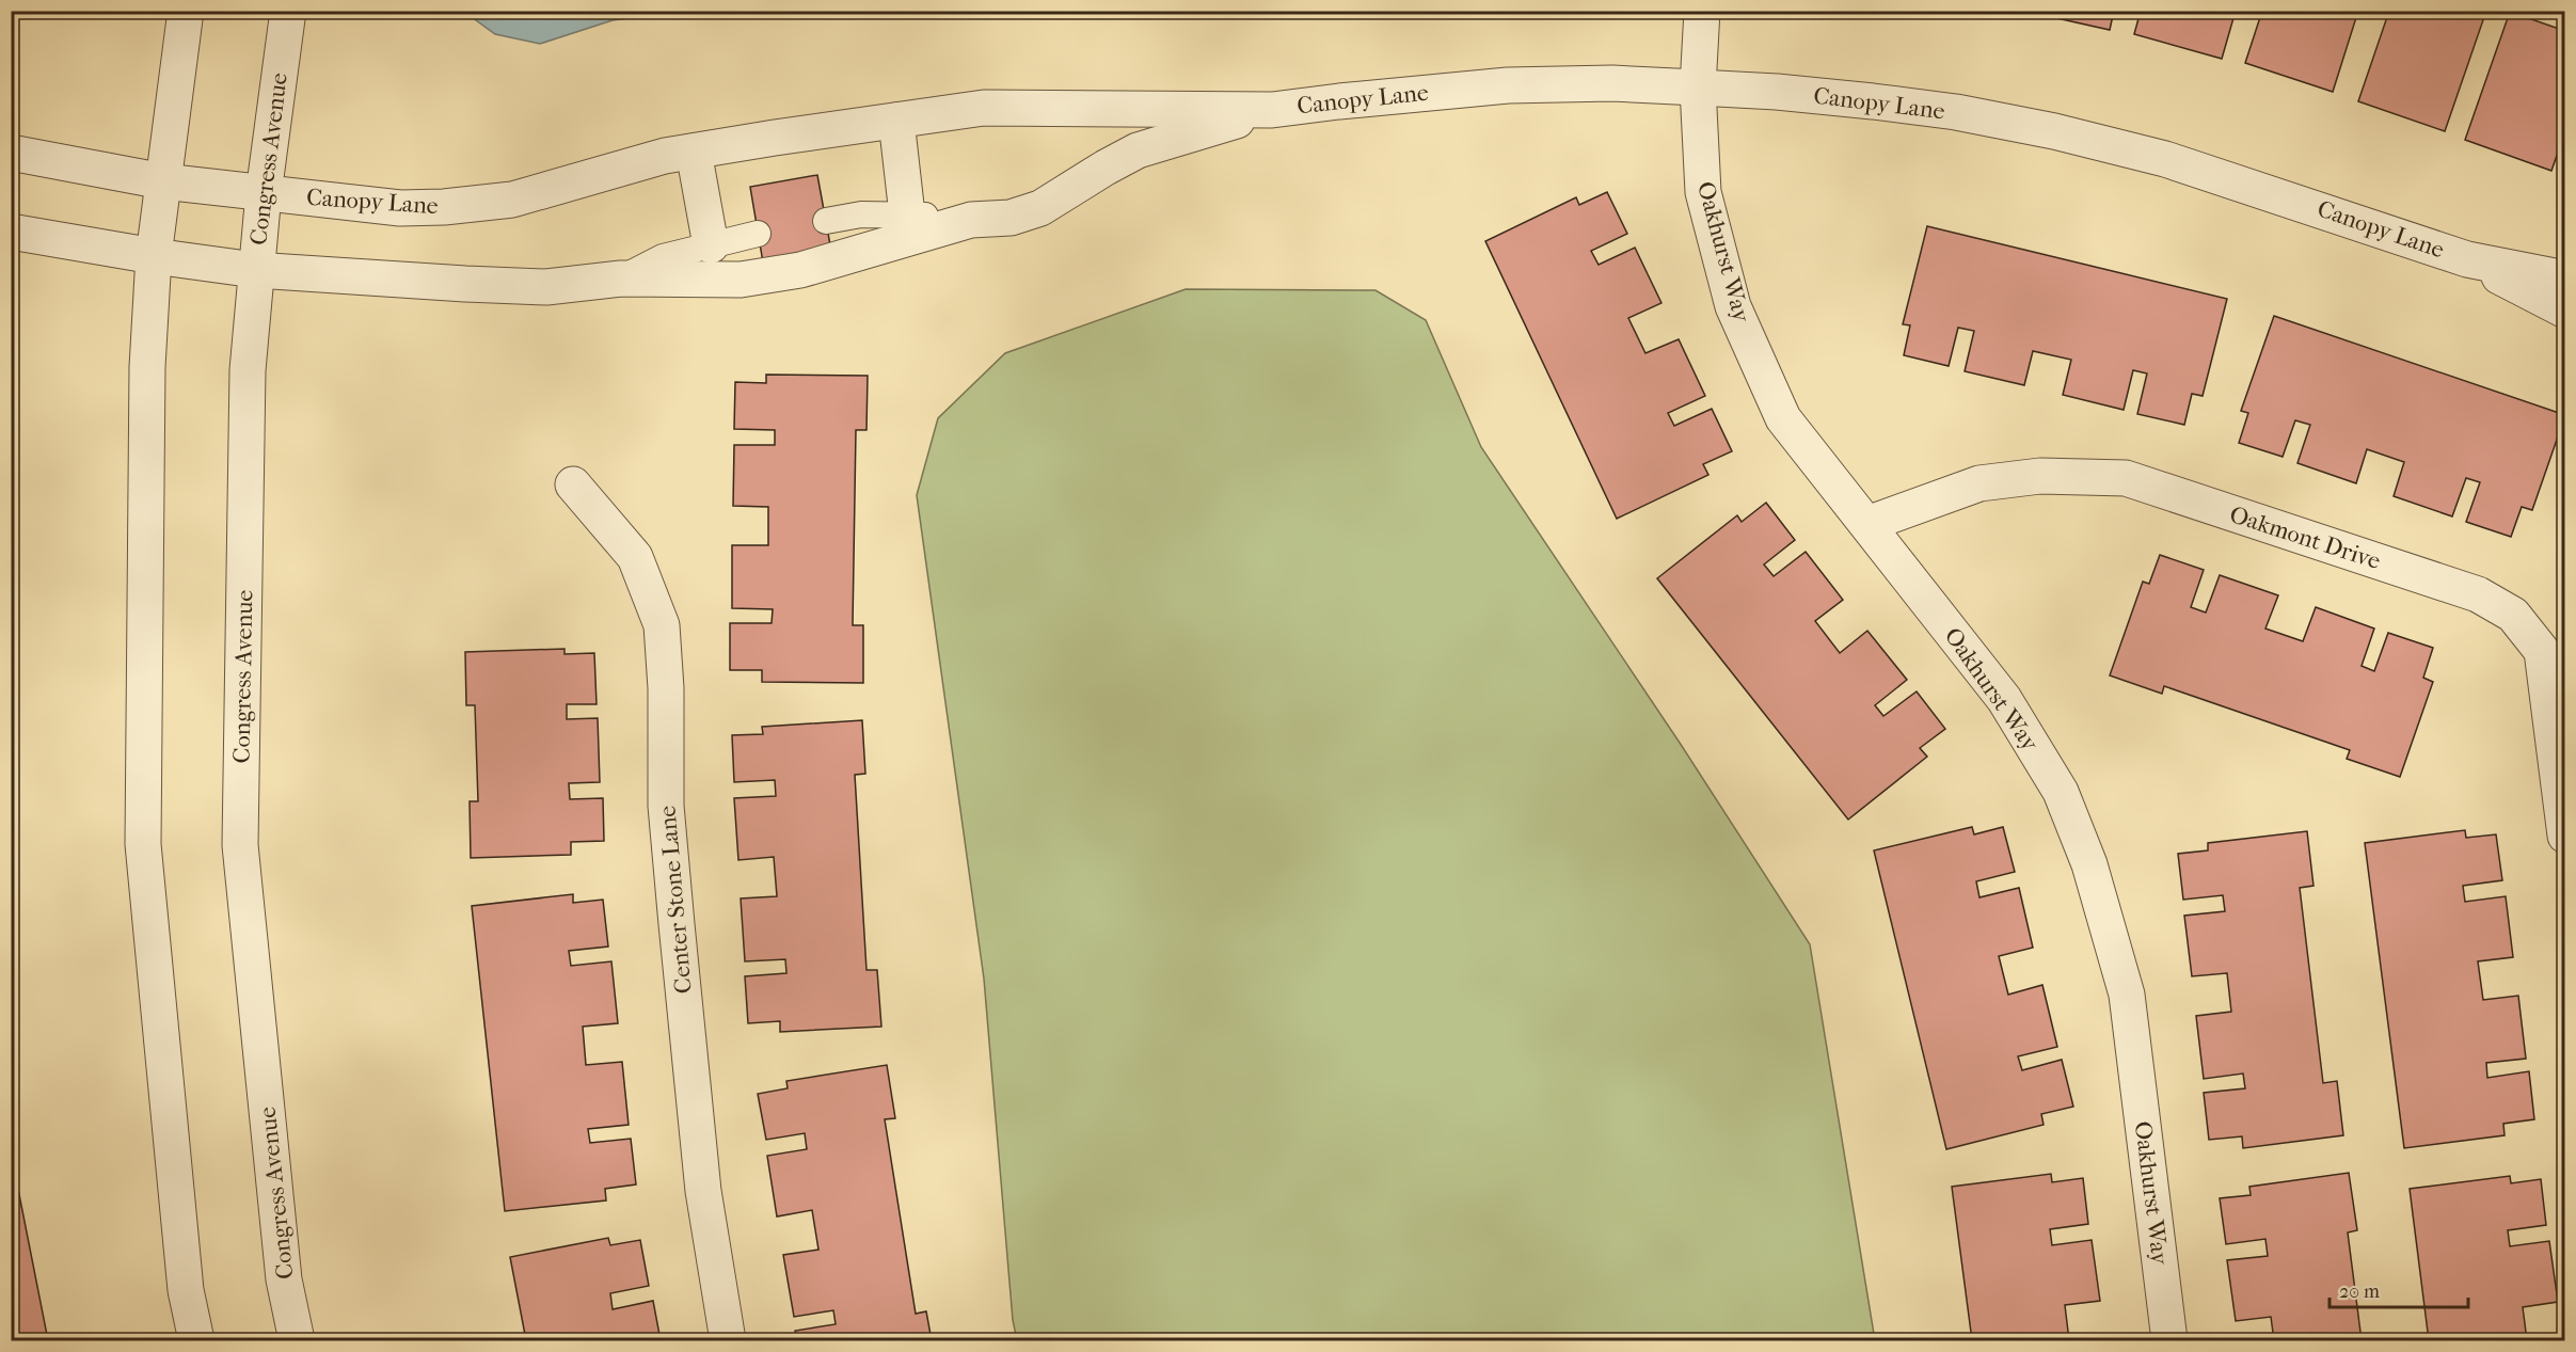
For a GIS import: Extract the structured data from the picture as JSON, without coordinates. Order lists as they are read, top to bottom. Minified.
{"streets":{"street":["Canopy Lane","Congress Avenue","Oakhurst Way","Oakmont Drive","Center Stone Lane"]},"crossings":[["Canopy Lane","Congress Avenue"],["Canopy Lane","Oakhurst Way"],["Oakhurst Way","Oakmont Drive"]],"scale_bar":"20 m"}
